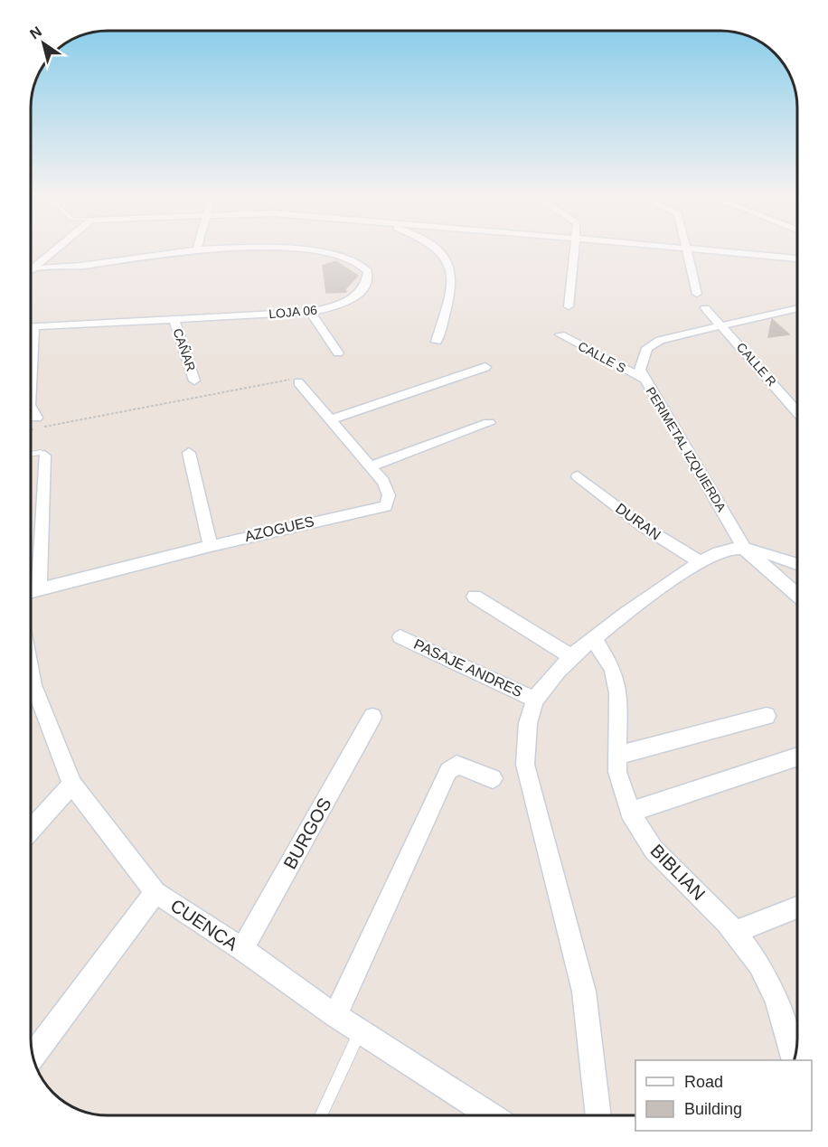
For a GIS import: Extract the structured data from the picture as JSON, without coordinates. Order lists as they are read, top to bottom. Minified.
{"streets":{"street":["LOJA 06","CAÑAR","CALLE S","CALLE R","PERIMETAL IZQUIERDA","DURAN","AZOGUES","PASAJE ANDRES","BURGOS","BIBLIAN","CUENCA"]},"crossings":[["LOJA 06","CAÑAR"],["CALLE S","PERIMETAL IZQUIERDA"],["CALLE R","PERIMETAL IZQUIERDA"],["BURGOS","CUENCA"]],"legend":["Road","Building"],"north":"top left"}
